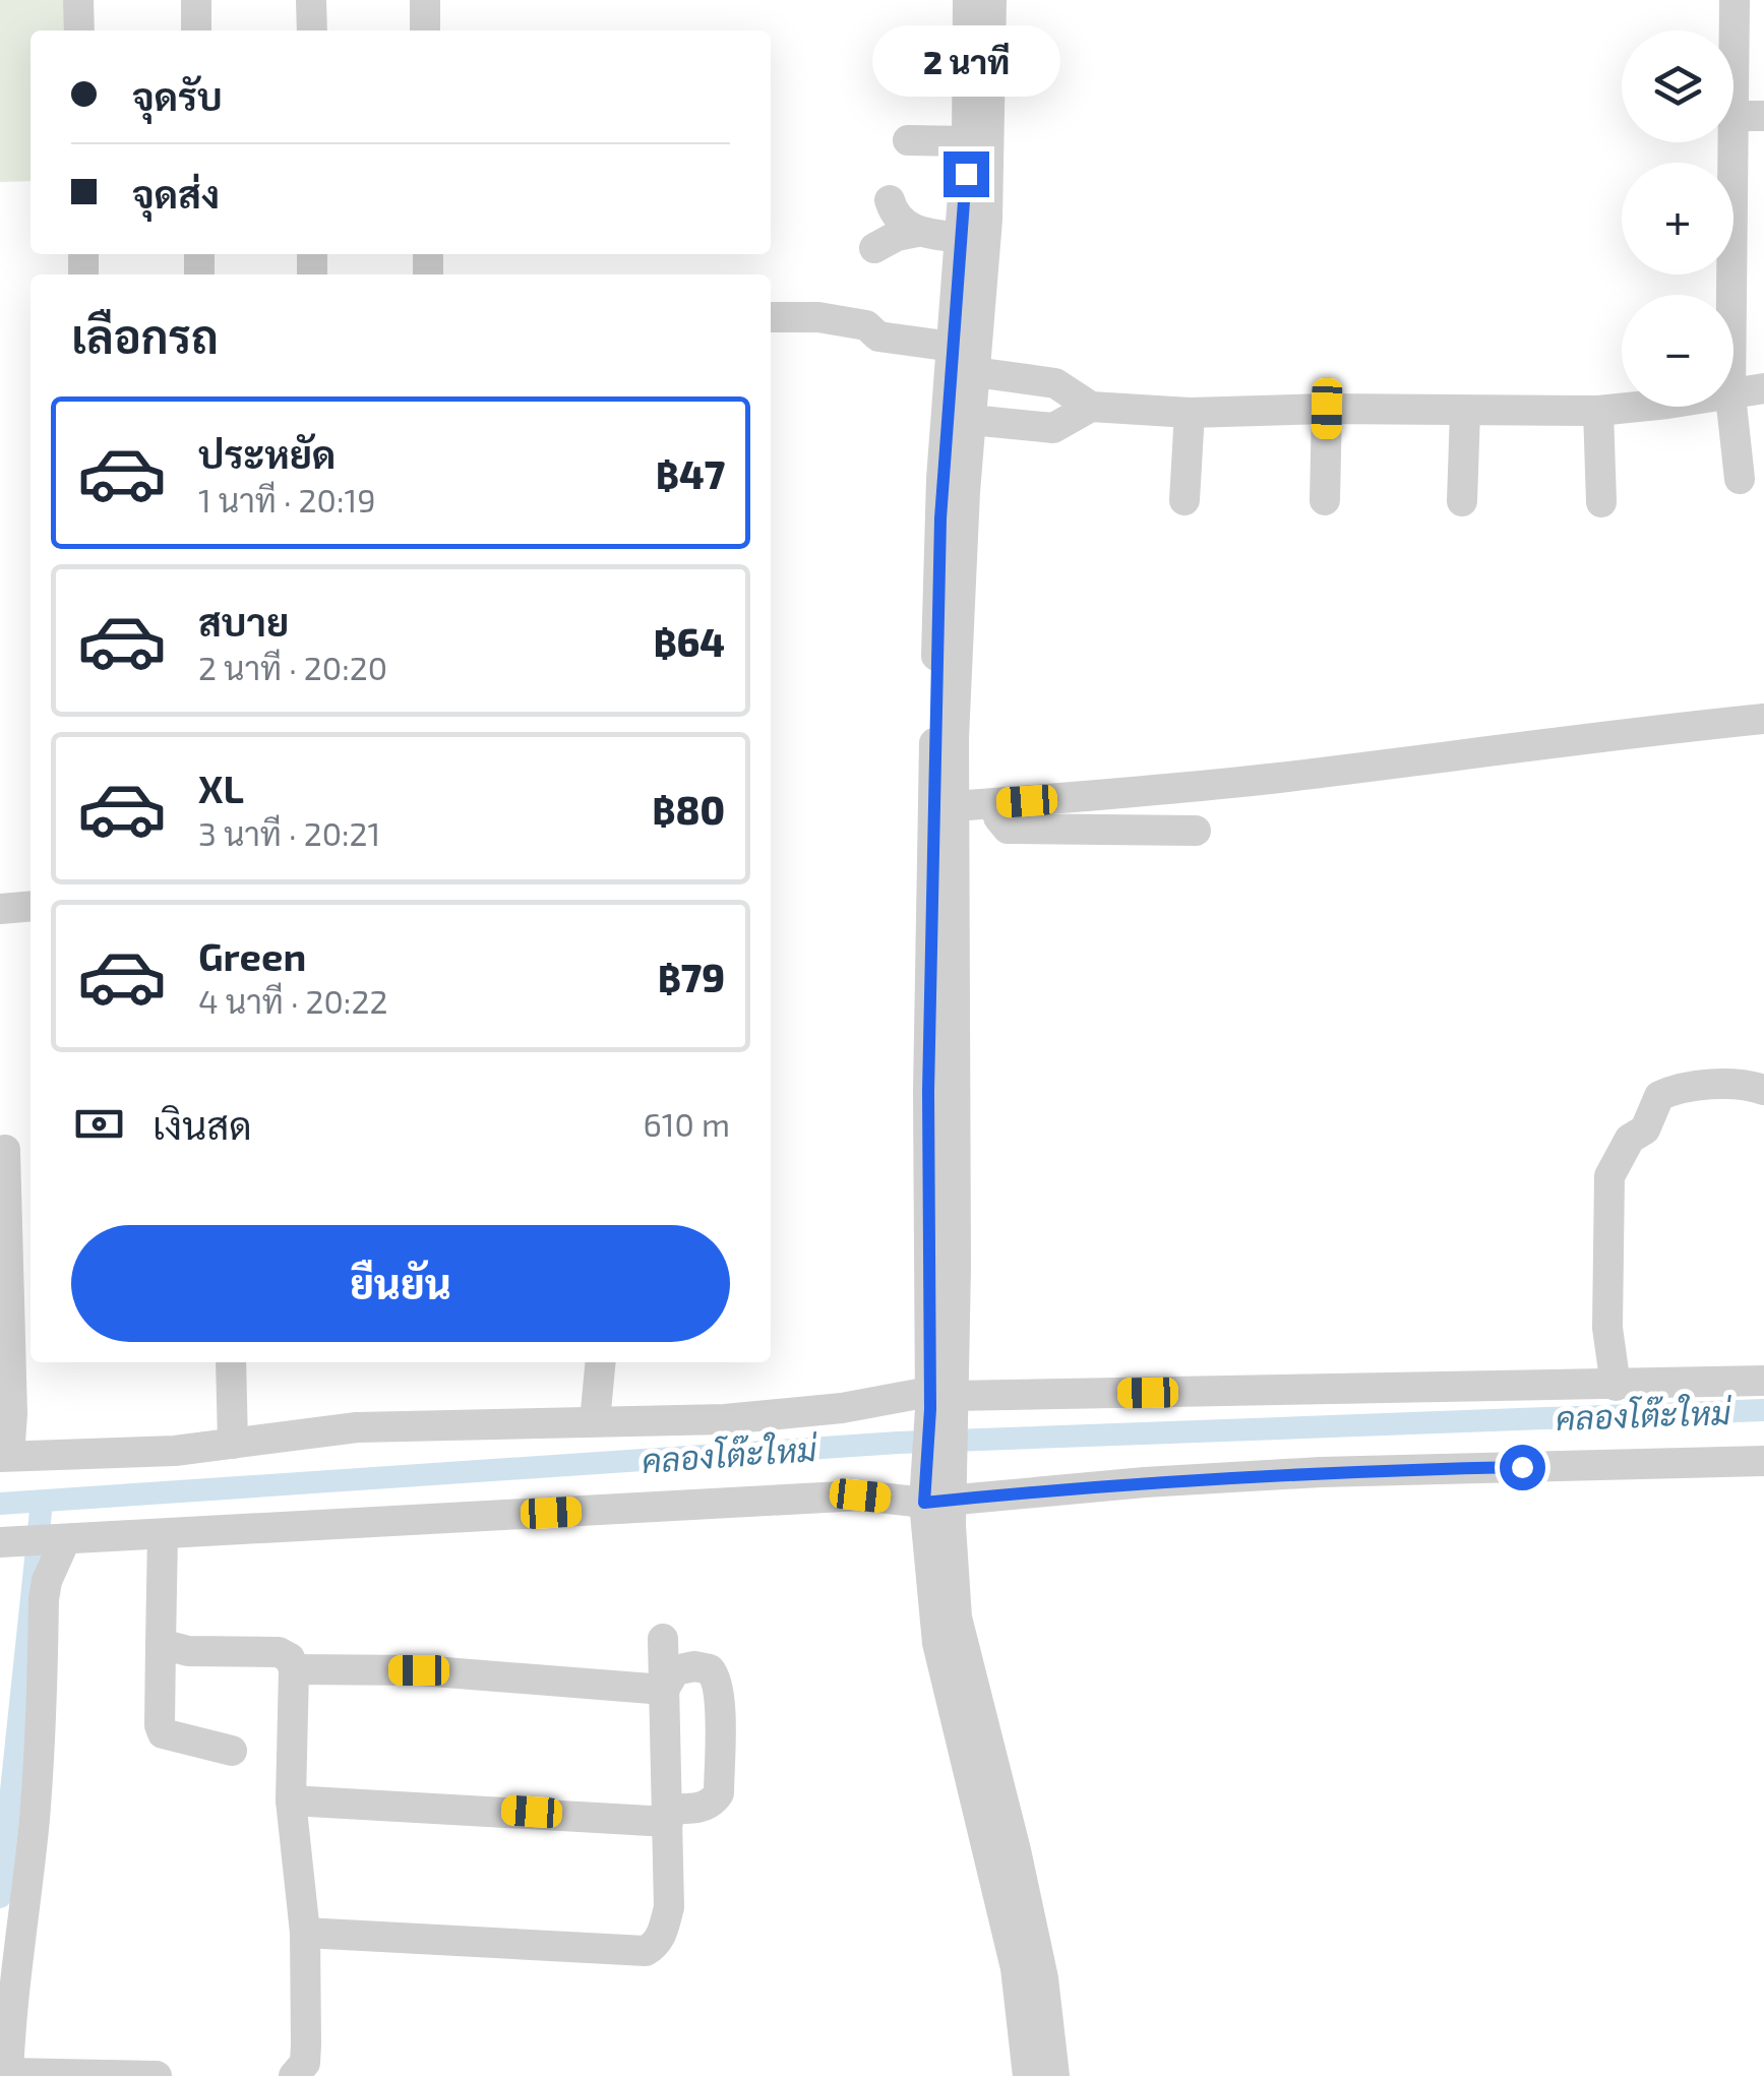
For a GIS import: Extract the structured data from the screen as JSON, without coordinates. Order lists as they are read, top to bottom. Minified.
{"water":["คลองโต๊ะใหม่"],"page":{"bubble":"2 นาที","map_buttons":["+","−"],"banner":["จุดรับ","จุดส่ง"],"heading":"เลือกรถ","list":[{"name":"ประหยัด","note":"1 นาที · 20:19","value":"฿47"},{"name":"สบาย","note":"2 นาที · 20:20","value":"฿64"},{"name":"XL","note":"3 นาที · 20:21","value":"฿80"},{"name":"Green","note":"4 นาที · 20:22","value":"฿79"}],"pay":["เงินสด","610 m"],"buttons":"ยืนยัน"}}
